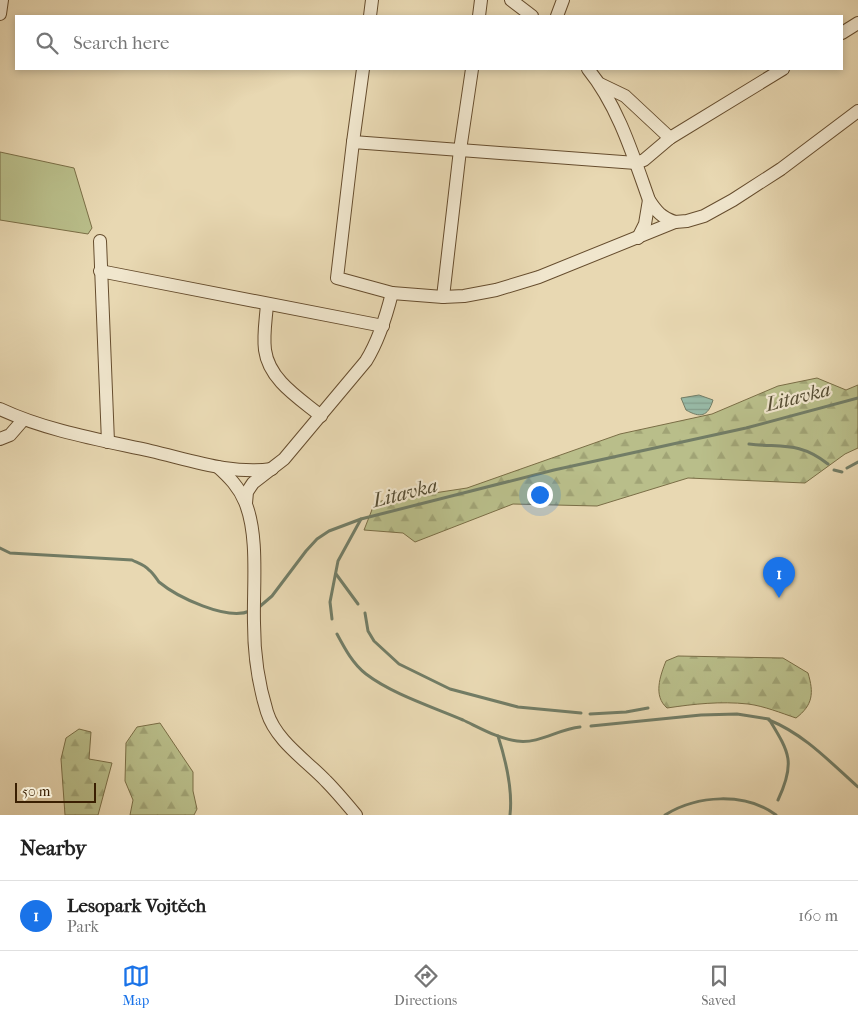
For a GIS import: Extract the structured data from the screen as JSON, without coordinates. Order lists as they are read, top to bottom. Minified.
{"water":["Litavka"],"scale_bar":"50 m","page":{"search":"Search here","pins":"1","scale":"50 m","heading":"Nearby","list":[{"mark":"1","name":"Lesopark Vojtěch","note":"Park","value":"160 m"}],"nav":["Map","Directions","Saved"]}}
